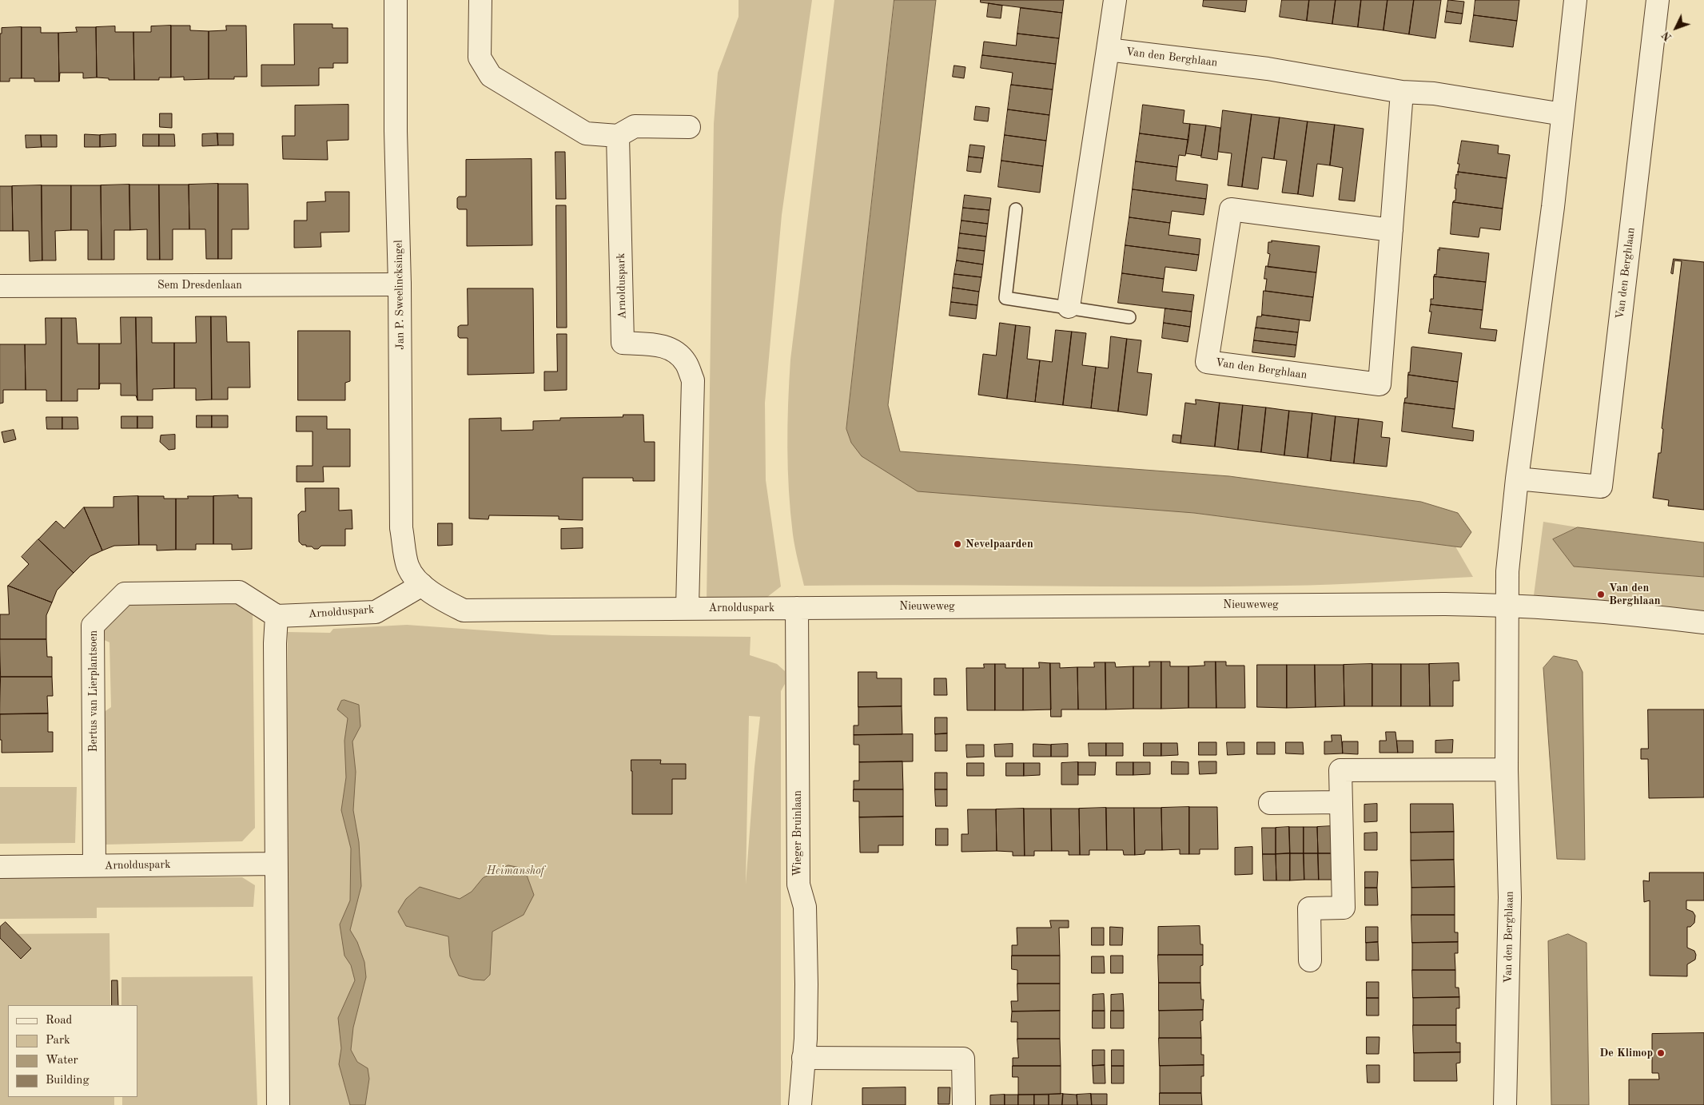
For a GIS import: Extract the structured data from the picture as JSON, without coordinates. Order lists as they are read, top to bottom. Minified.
{"streets":{"street":["Van den Berghlaan","Sem Dresdenlaan","Arnolduspark","Jan P. Sweelincksingel","Nieuweweg","Bertus van Lierplantsoen","Wieger Bruinlaan"]},"crossings":[["Van den Berghlaan","Nieuweweg"],["Sem Dresdenlaan","Jan P. Sweelincksingel"],["Arnolduspark","Jan P. Sweelincksingel"],["Arnolduspark","Nieuweweg"],["Arnolduspark","Bertus van Lierplantsoen"],["Arnolduspark","Wieger Bruinlaan"],["Nieuweweg","Wieger Bruinlaan"]],"parks":["Heimanshof"],"places":["Nevelpaarden","Van den Berghlaan","De Klimop"],"legend":["Road","Park","Water","Building"],"north":"bottom left"}
